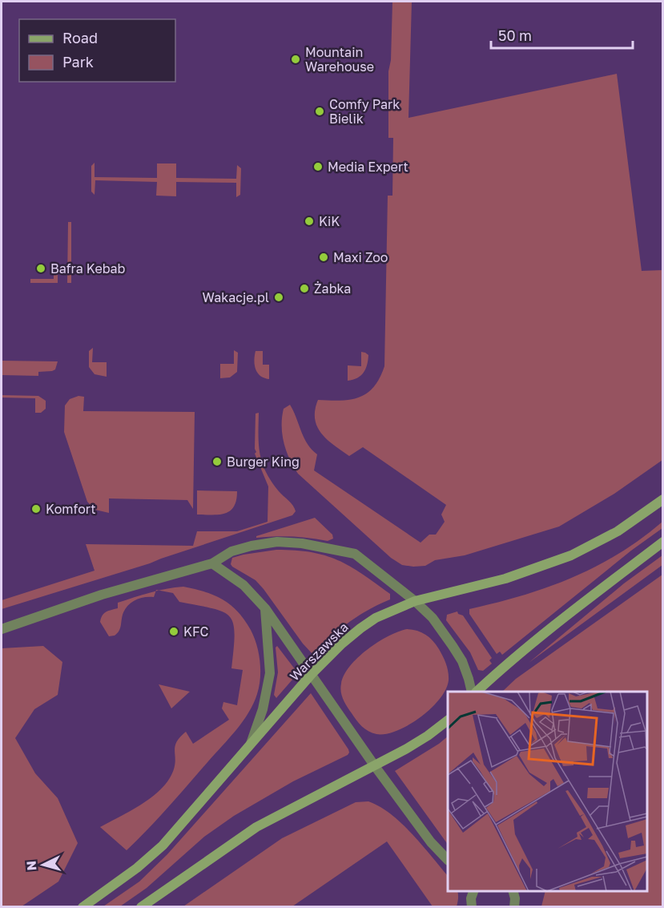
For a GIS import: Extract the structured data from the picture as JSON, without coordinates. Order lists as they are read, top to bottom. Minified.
{"streets":{"main road":["Warszawska"]},"places":["Mountain Warehouse","Comfy Park Bielik","Media Expert","KiK","Maxi Zoo","Bafra Kebab","Żabka","Wakacje.pl","Burger King","Komfort","KFC"],"legend":["Road","Park"],"scale_bar":"50 m","north":"left"}
